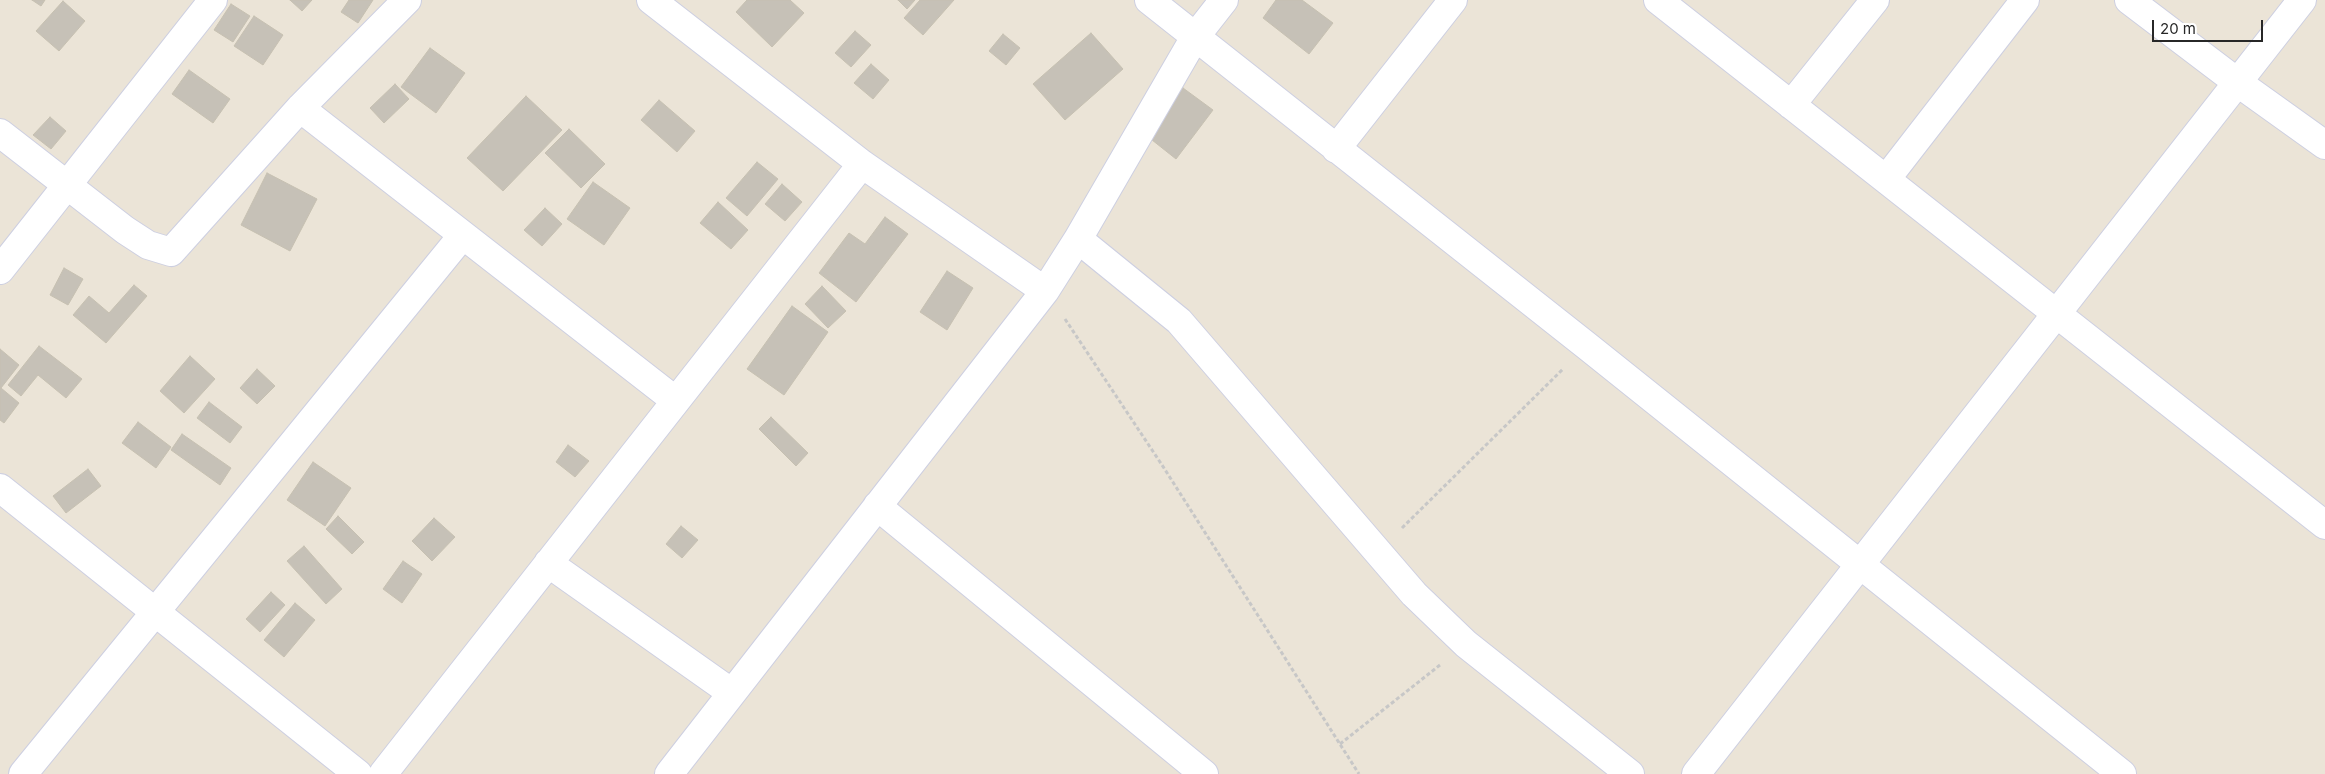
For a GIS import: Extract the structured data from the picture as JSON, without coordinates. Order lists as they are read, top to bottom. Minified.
{"scale_bar":"20 m"}
